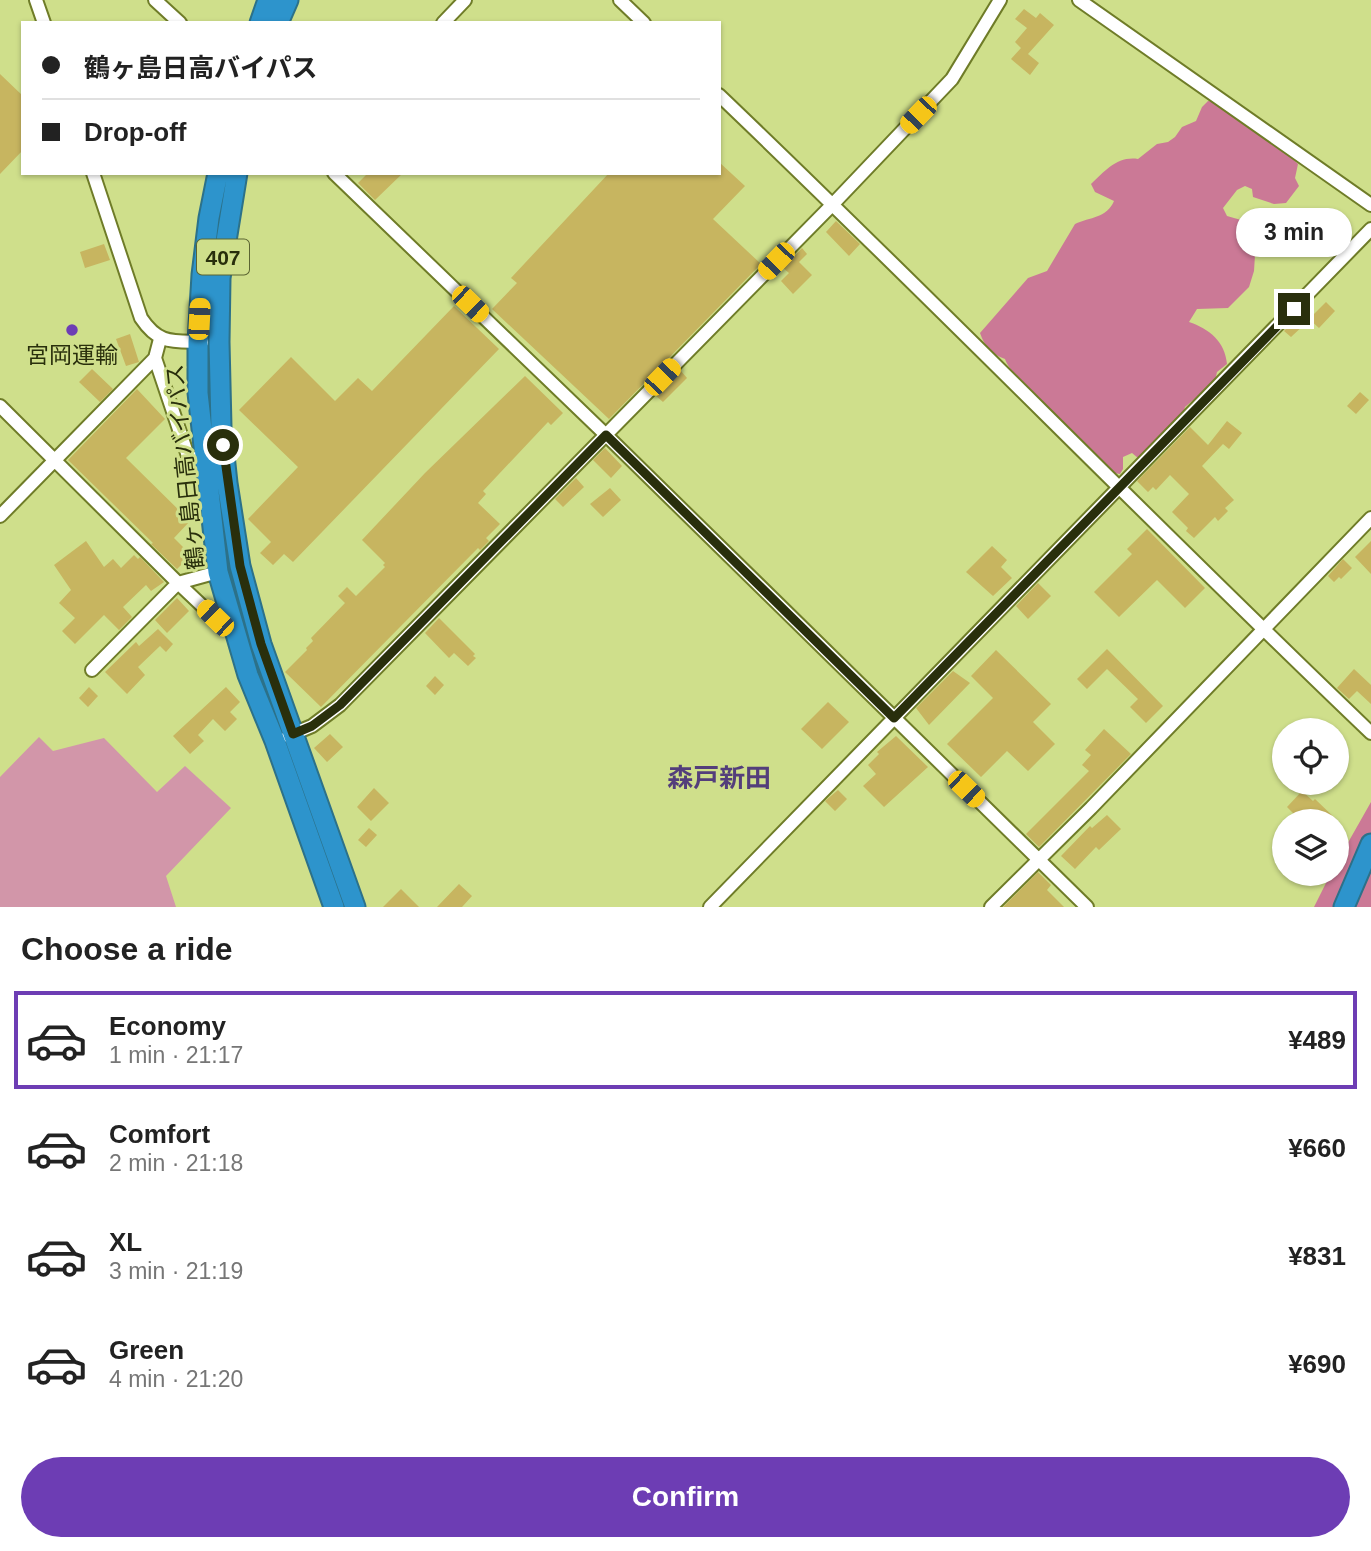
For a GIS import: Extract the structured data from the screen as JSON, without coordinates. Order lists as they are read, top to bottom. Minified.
{"streets":{"highway":["407","鶴ヶ島日高バイパス"]},"districts":["森戸新田"],"places":["宮岡運輸"],"page":{"banner":["鶴ヶ島日高バイパス","Drop-off"],"bubble":"3 min","heading":"Choose a ride","list":[{"name":"Economy","note":"1 min · 21:17","value":"¥489"},{"name":"Comfort","note":"2 min · 21:18","value":"¥660"},{"name":"XL","note":"3 min · 21:19","value":"¥831"},{"name":"Green","note":"4 min · 21:20","value":"¥690"}],"buttons":"Confirm"}}
